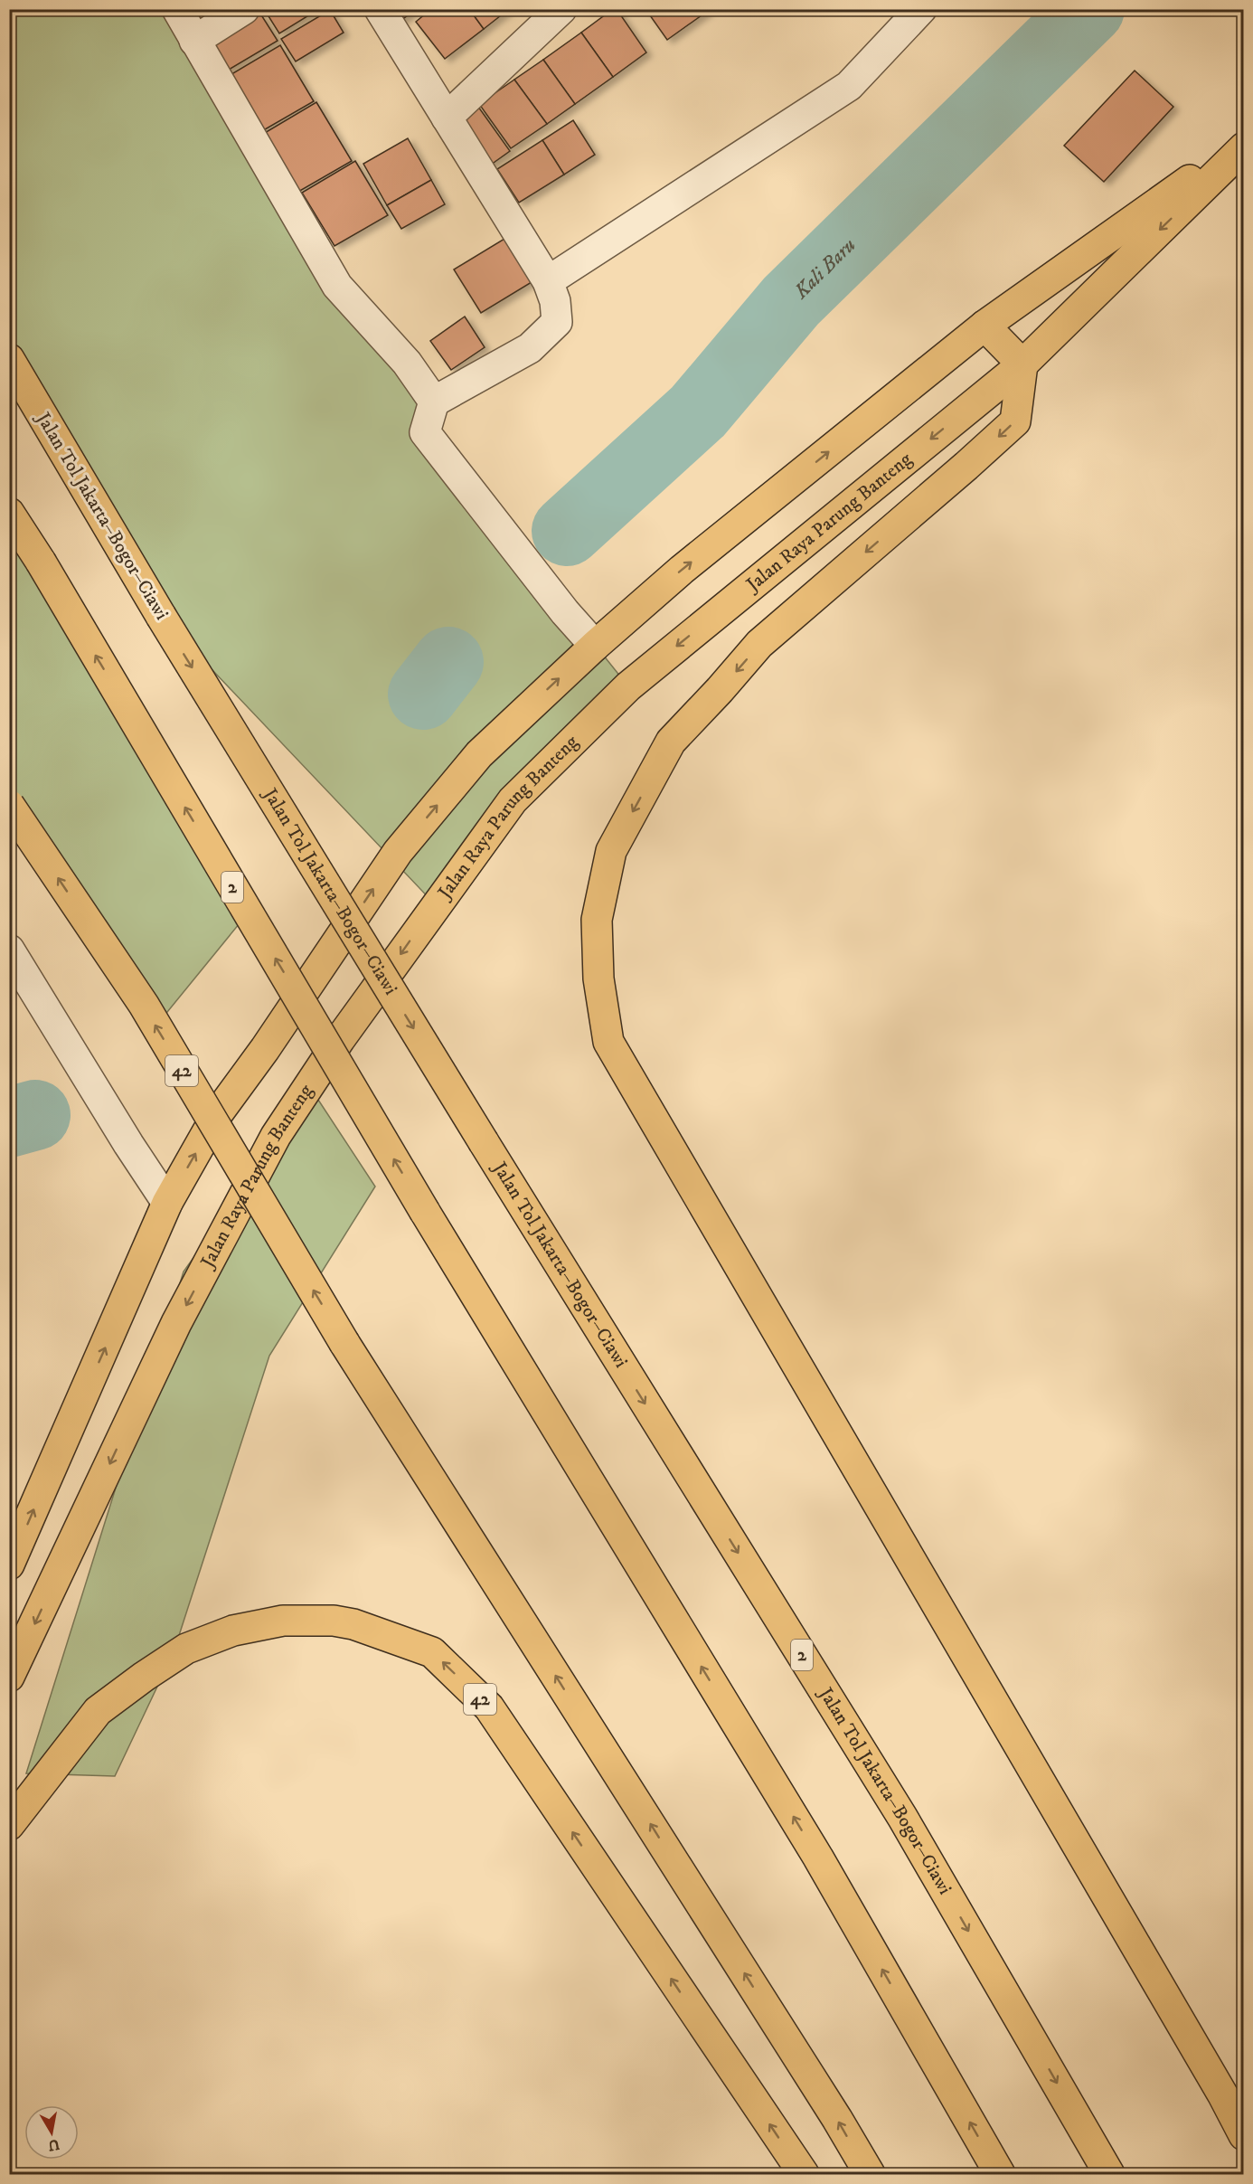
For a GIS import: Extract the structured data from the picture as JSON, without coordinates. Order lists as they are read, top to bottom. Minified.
{"streets":{"main road":["Jalan Tol Jakarta–Bogor–Ciawi","Jalan Raya Parung Banteng","2","42"]},"water":["Kali Baru"],"north":"bottom"}
